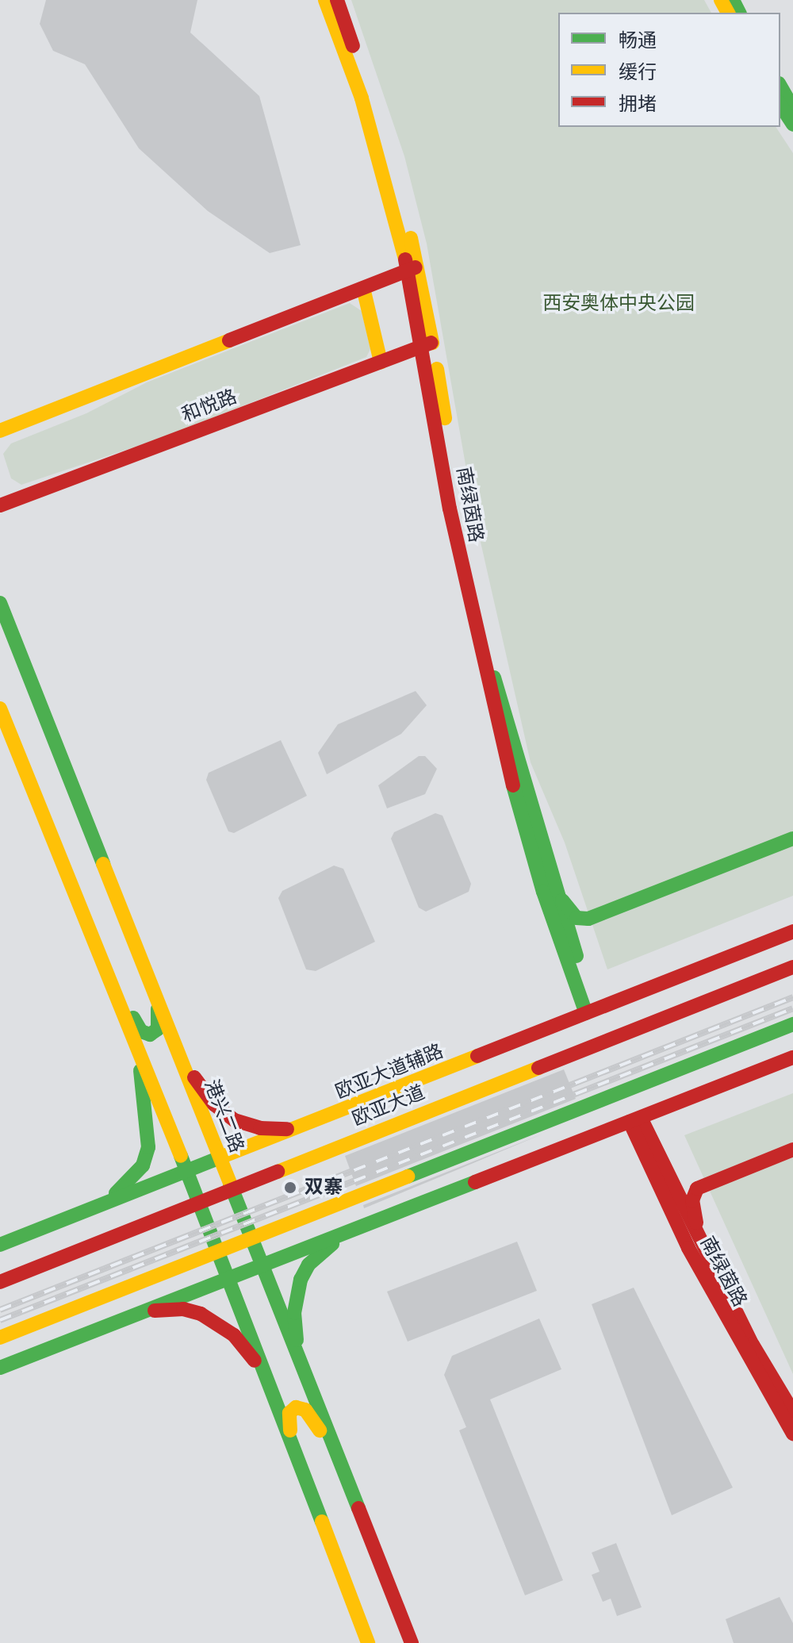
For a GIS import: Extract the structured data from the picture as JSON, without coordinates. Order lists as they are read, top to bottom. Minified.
{"streets":{"street":["和悦路","南绿茵路","欧亚大道辅路","欧亚大道","港兴二路"]},"crossings":[["和悦路","南绿茵路"],["南绿茵路","欧亚大道辅路"],["欧亚大道辅路","港兴二路"],["欧亚大道","港兴二路"]],"parks":["西安奥体中央公园"],"places":["双寨"],"legend":["畅通","缓行","拥堵"]}
